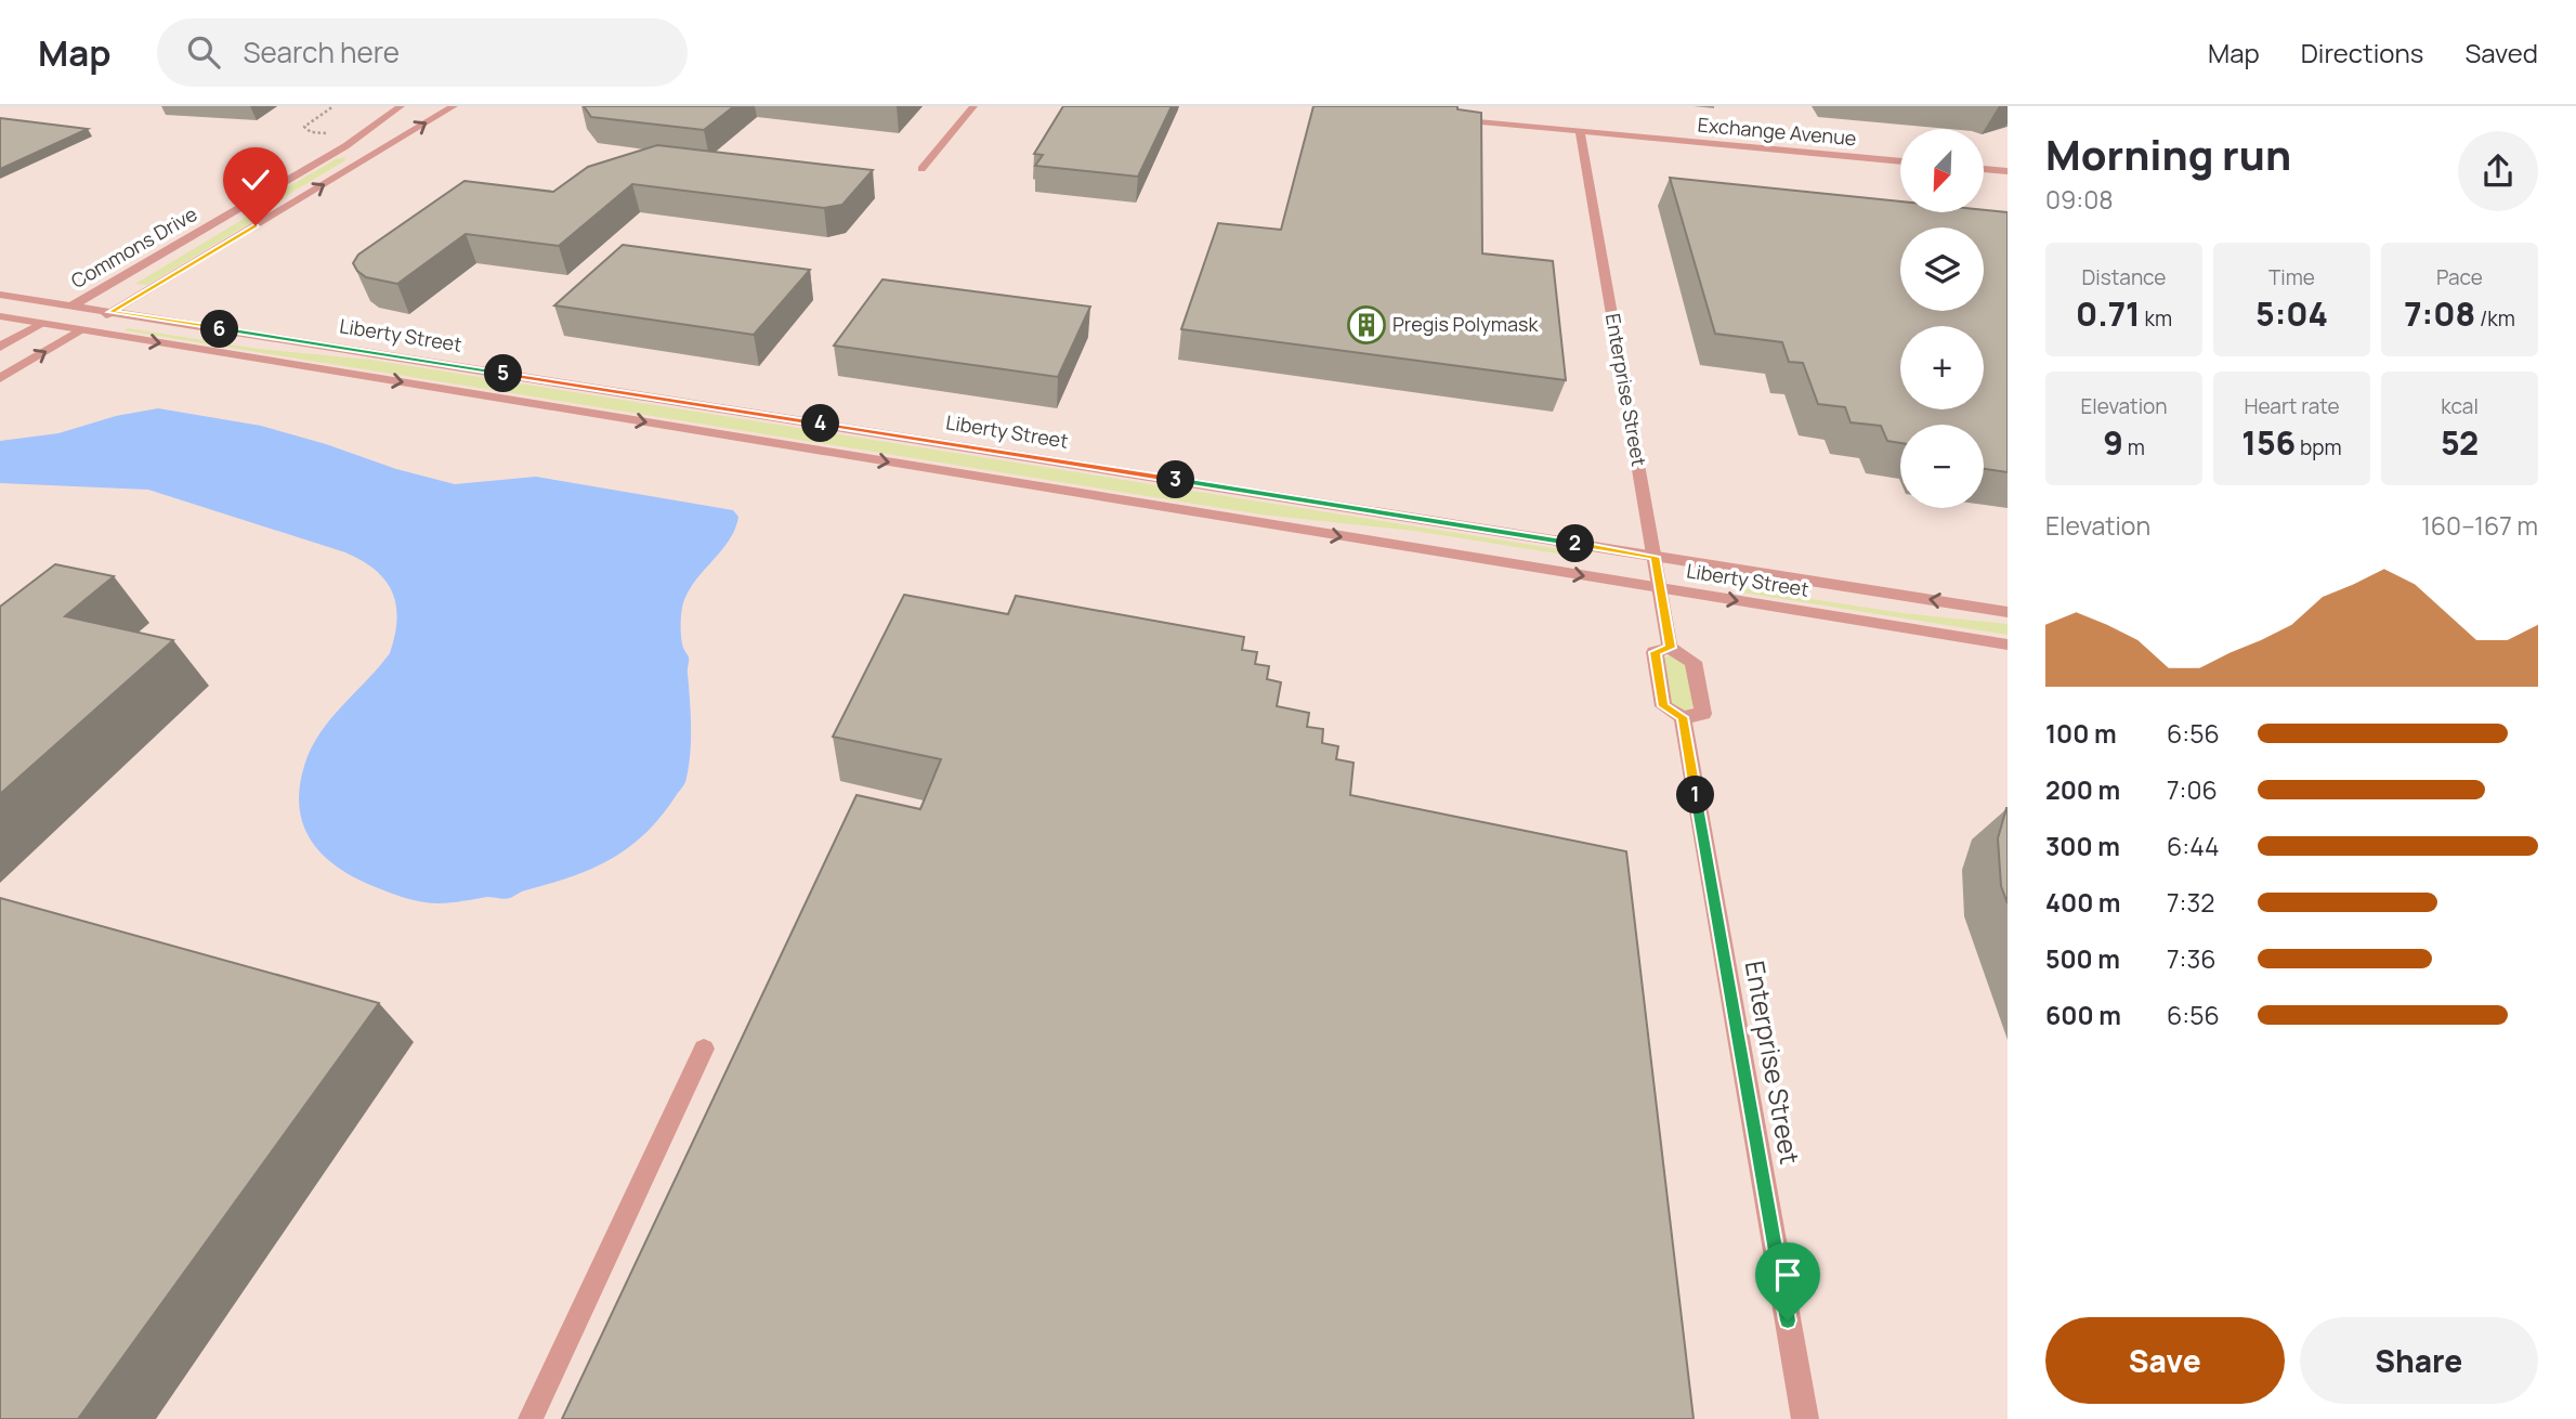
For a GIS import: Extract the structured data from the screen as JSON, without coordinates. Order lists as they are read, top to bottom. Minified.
{"streets":{"street":["Exchange Avenue","Commons Drive","Liberty Street","Enterprise Street"]},"crossings":[["Exchange Avenue","Enterprise Street"],["Commons Drive","Liberty Street"],["Liberty Street","Enterprise Street"]],"places":{"building":["Pregis Polymask"]},"north":"bottom left","page":{"header":"Map","search":"Search here","nav":["Map","Directions","Saved"],"heading":["Morning run","09:08"],"map_buttons":["+","−"],"stats":[["Distance","0.71 km"],["Time","5:04"],["Pace","7:08 /km"],["Elevation","9 m"],["Heart rate","156 bpm"],["kcal","52"]],"pins":["6","5","4","3","2","1"],"chart":["Elevation","160–167 m"],"list":[{"name":"100 m","note":"6:56"},{"name":"200 m","note":"7:06"},{"name":"300 m","note":"6:44"},{"name":"400 m","note":"7:32"},{"name":"500 m","note":"7:36"},{"name":"600 m","note":"6:56"}],"buttons":["Save","Share"]}}
